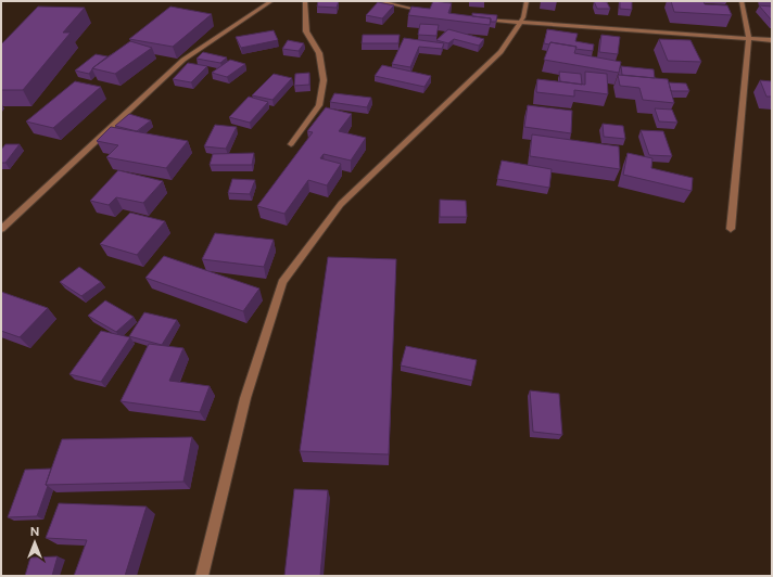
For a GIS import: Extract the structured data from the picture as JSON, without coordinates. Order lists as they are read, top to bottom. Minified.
{"north":"top"}
